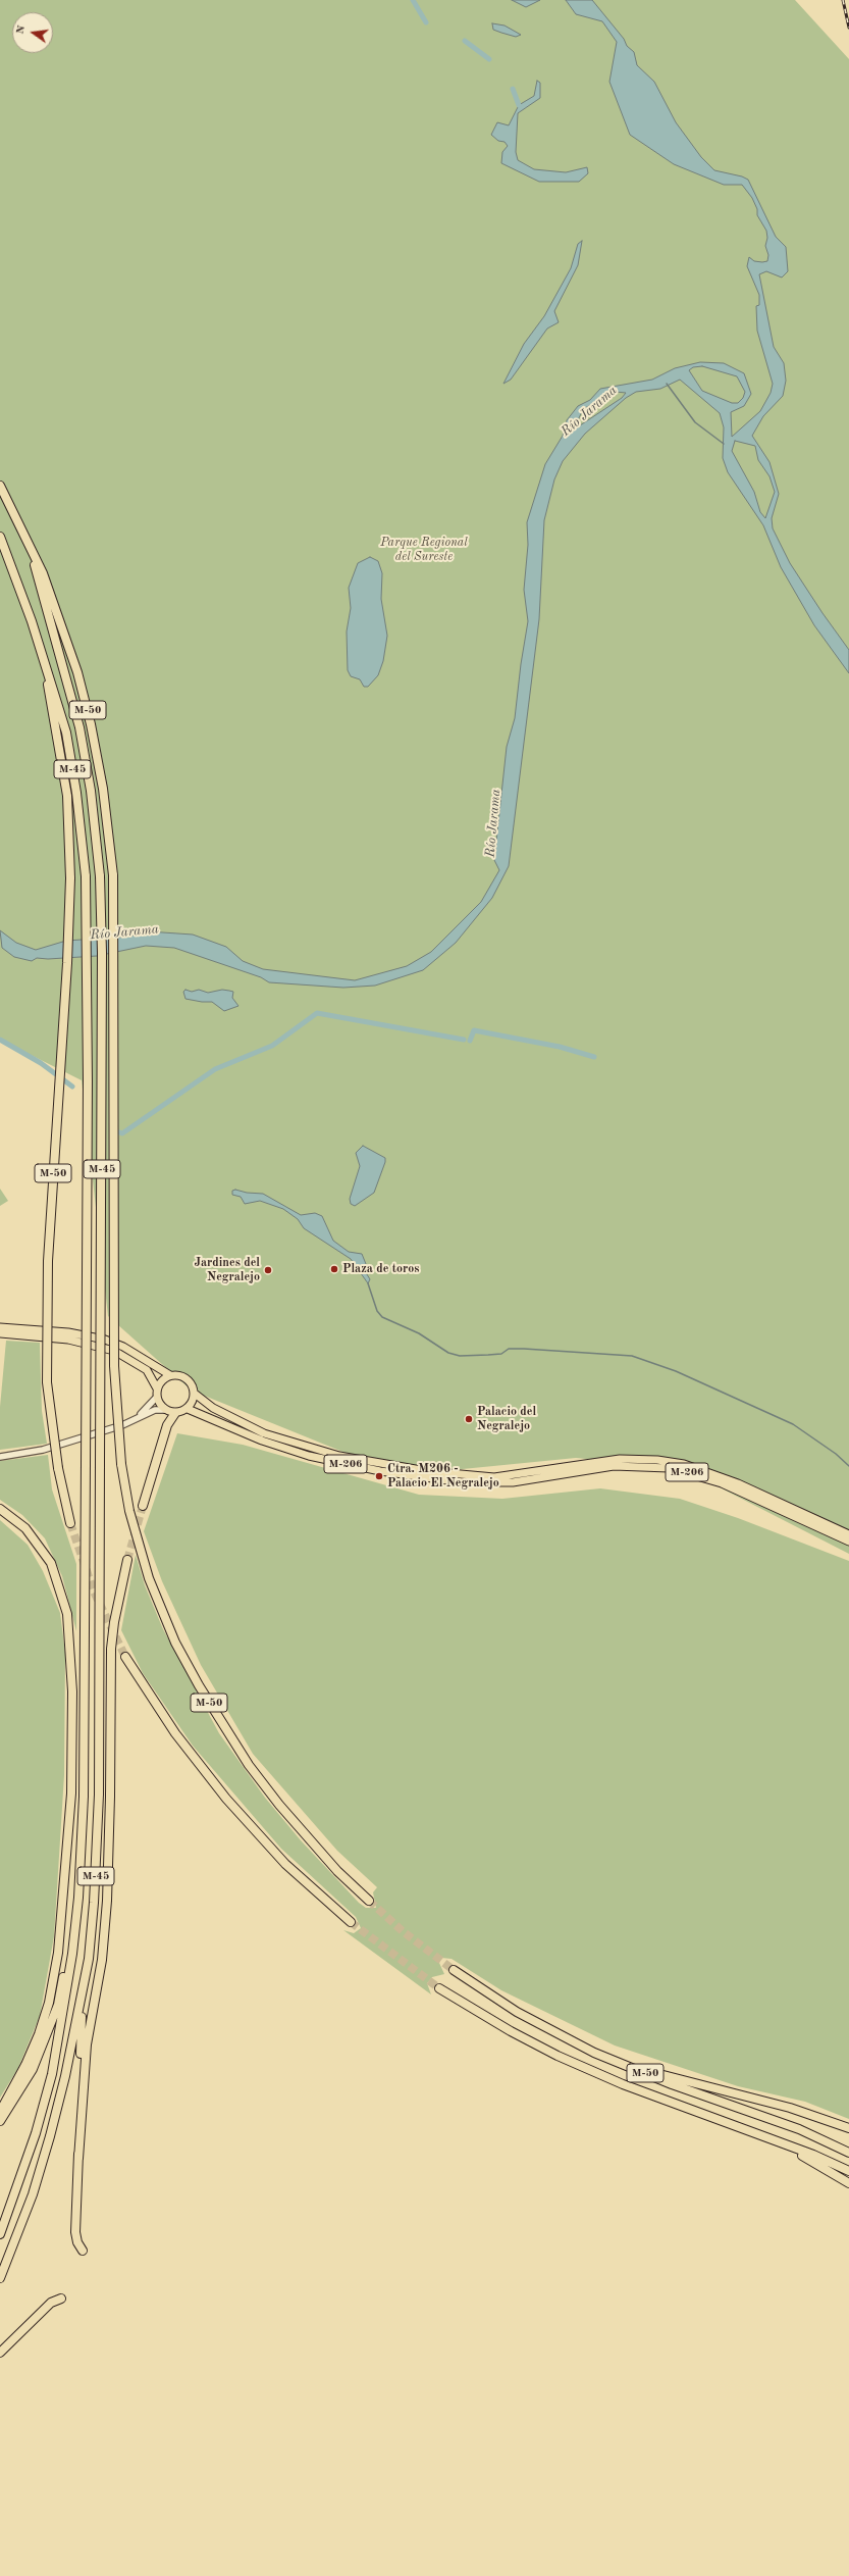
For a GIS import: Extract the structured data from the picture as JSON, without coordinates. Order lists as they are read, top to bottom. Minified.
{"streets":{"highway":["M-50","M-45"],"main road":["M-206"]},"crossings":[["M-50","M-45"]],"water":["Río Jarama"],"parks":["Parque Regional del Sureste"],"places":["Plaza de toros","Jardines del Negralejo","Palacio del Negralejo","Ctra. M206 - Palacio El Negralejo"],"north":"left"}
